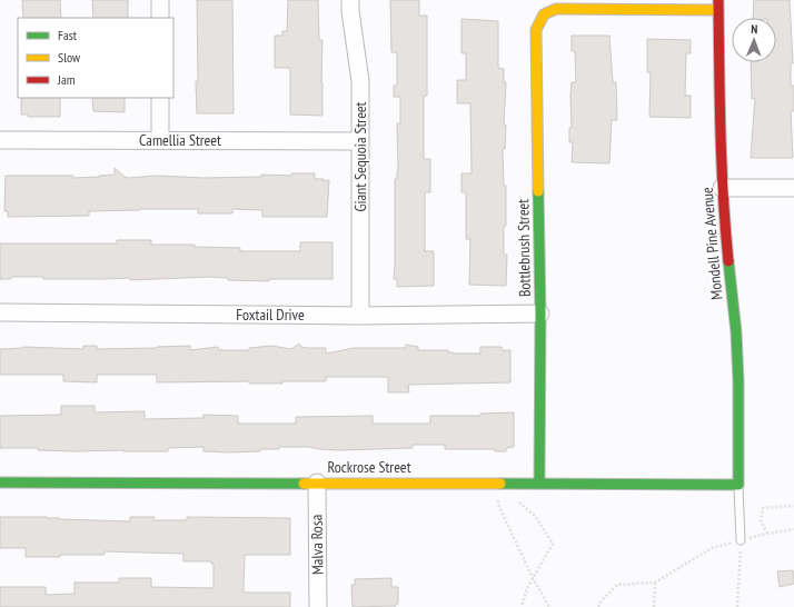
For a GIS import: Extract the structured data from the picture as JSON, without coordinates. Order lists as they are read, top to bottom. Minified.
{"streets":{"street":["Camellia Street","Giant Sequoia Street","Mondell Pine Avenue","Bottlebrush Street","Foxtail Drive","Rockrose Street","Malva Rosa"]},"crossings":[["Camellia Street","Giant Sequoia Street"],["Giant Sequoia Street","Foxtail Drive"],["Mondell Pine Avenue","Bottlebrush Street"],["Mondell Pine Avenue","Rockrose Street"],["Bottlebrush Street","Foxtail Drive"],["Bottlebrush Street","Rockrose Street"],["Rockrose Street","Malva Rosa"]],"legend":["Fast","Slow","Jam"],"north":"top"}
